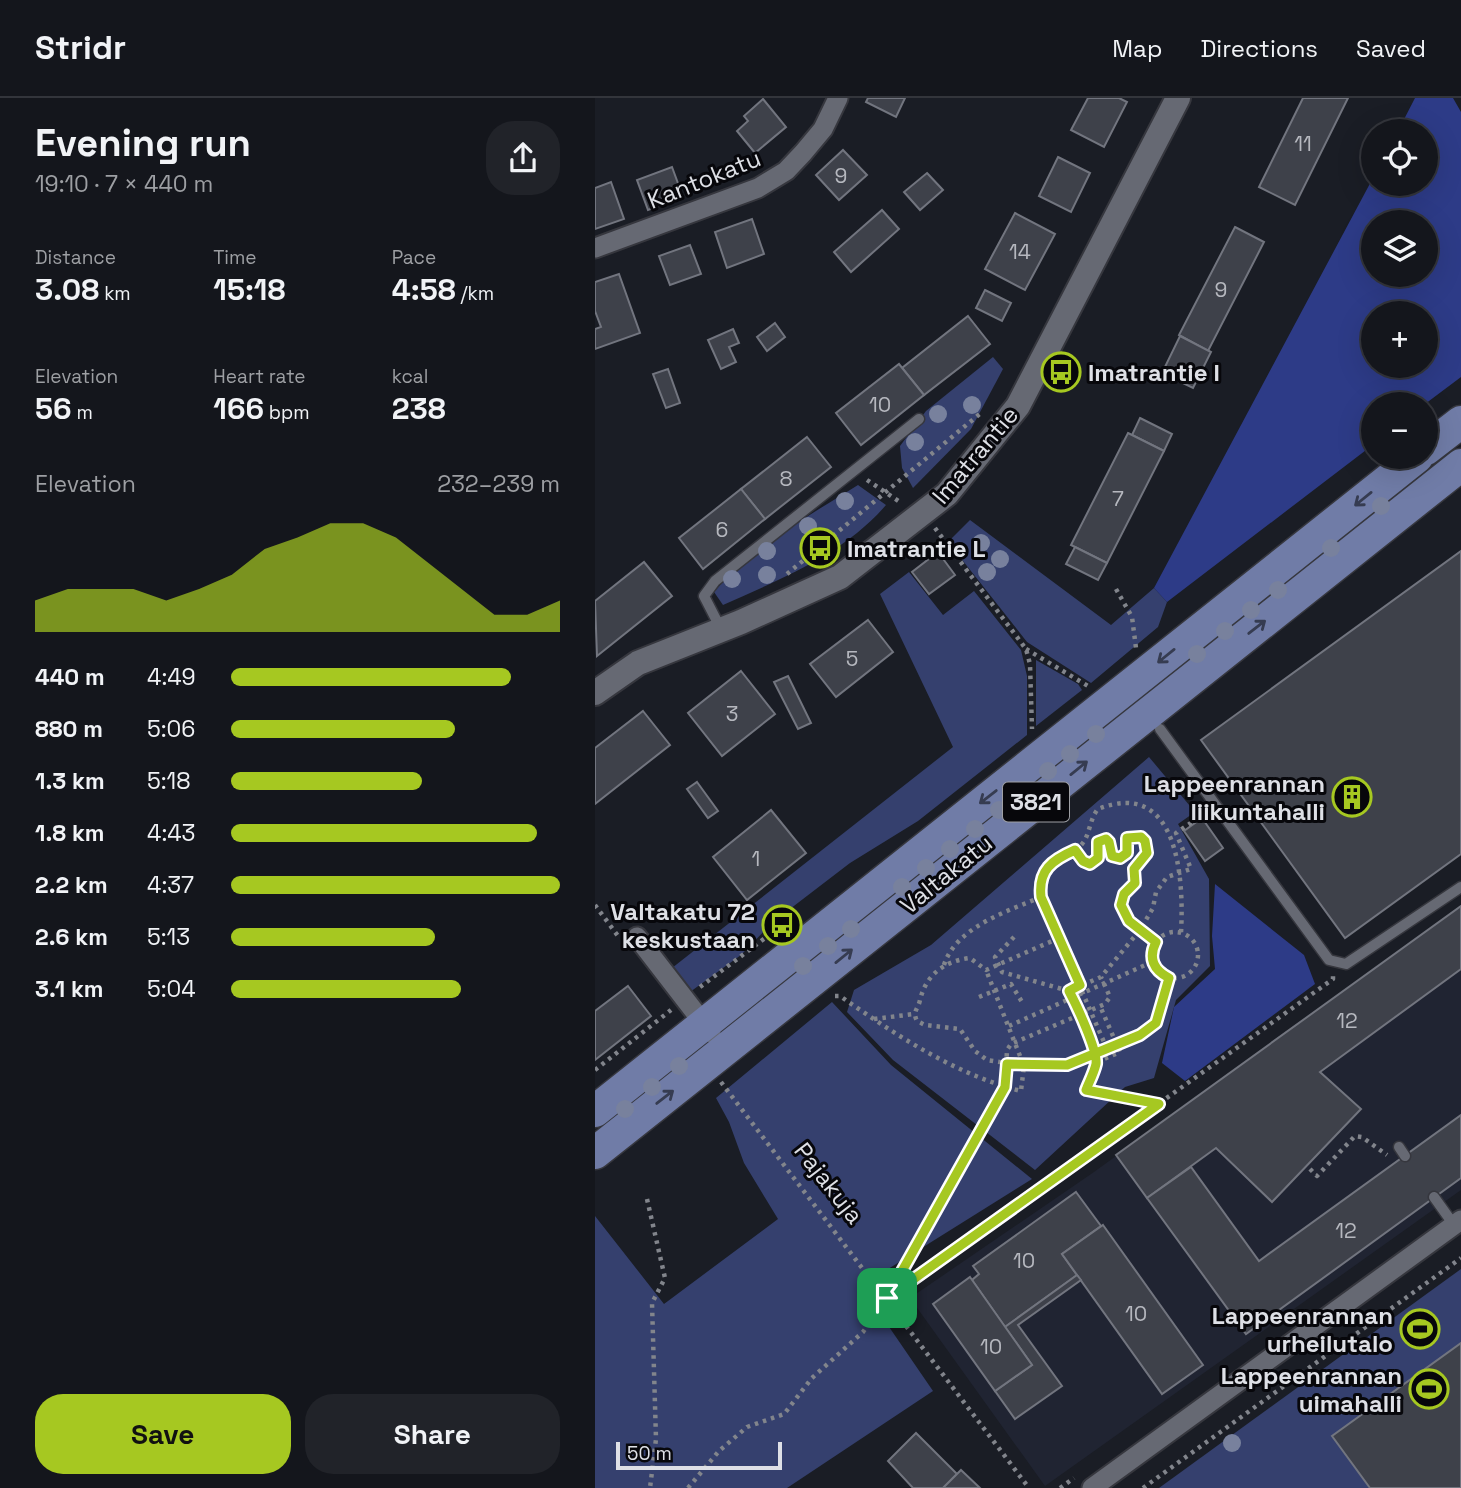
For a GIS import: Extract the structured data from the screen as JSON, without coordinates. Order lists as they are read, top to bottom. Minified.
{"streets":{"main road":["3821","Valtakatu"],"street":["Kantokatu","Imatrantie"],"path":["Pajakuja"]},"crossings":[["Valtakatu","Pajakuja"]],"places":{"bus stop":["Imatrantie I","Imatrantie L","Valtakatu 72 keskustaan"],"building":["Lappeenrannan liikuntahalli"],"sports":["Lappeenrannan urheilutalo","Lappeenrannan uimahalli"]},"house_numbers":["11","9","14","9","10","8","7","6","5","3","1","12","12","10","10","10"],"scale_bar":"50 m","page":{"header":"Stridr","nav":["Map","Directions","Saved"],"heading":["Evening run","19:10 · 7 × 440 m"],"map_buttons":["+","−"],"stats":[["Distance","3.08 km"],["Time","15:18"],["Pace","4:58 /km"],["Elevation","56 m"],["Heart rate","166 bpm"],["kcal","238"]],"chart":["Elevation","232–239 m"],"list":[{"name":"440 m","note":"4:49"},{"name":"880 m","note":"5:06"},{"name":"1.3 km","note":"5:18"},{"name":"1.8 km","note":"4:43"},{"name":"2.2 km","note":"4:37"},{"name":"2.6 km","note":"5:13"},{"name":"3.1 km","note":"5:04"}],"buttons":["Save","Share"],"scale":"50 m"}}
